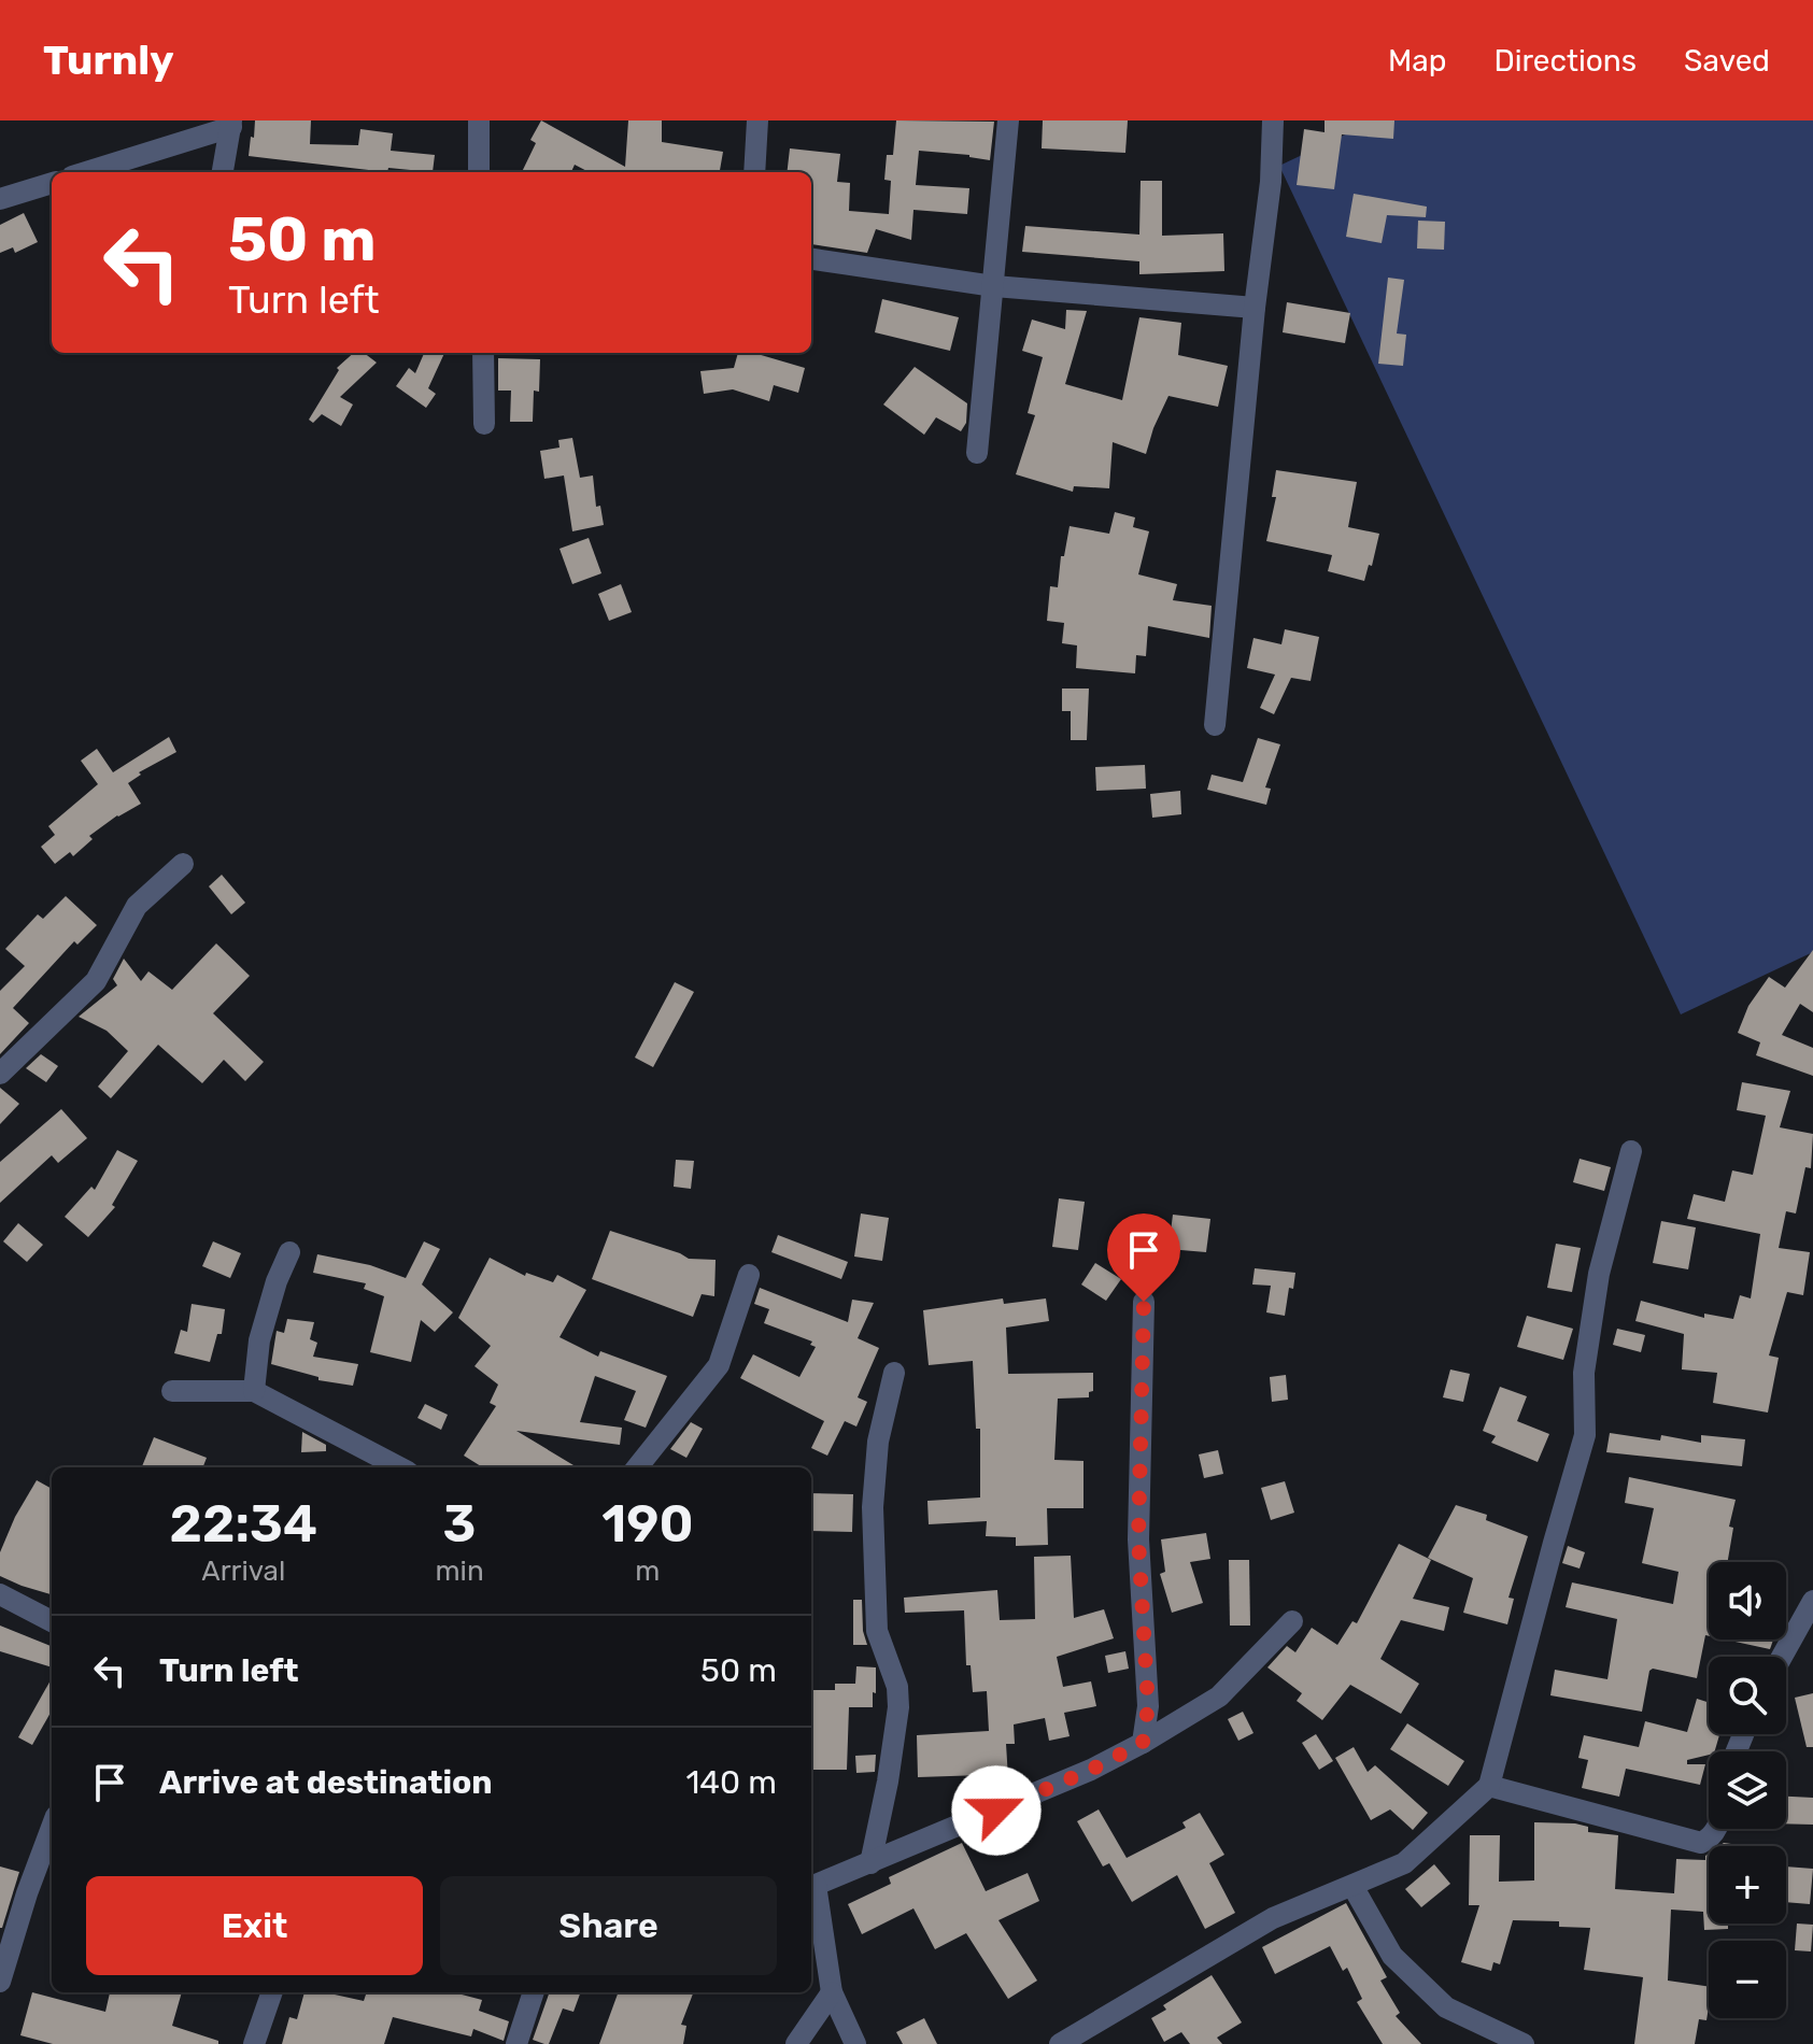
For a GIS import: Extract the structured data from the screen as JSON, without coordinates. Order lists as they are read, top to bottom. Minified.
{"page":{"header":"Turnly","nav":["Map","Directions","Saved"],"turn":["50 m","Turn left"],"eta":["22:34","Arrival","3","min","190","m"],"map_buttons":["+","−"],"list":[{"name":"Turn left","value":"50 m"},{"name":"Arrive at destination","value":"140 m"}],"buttons":["Exit","Share"]}}
